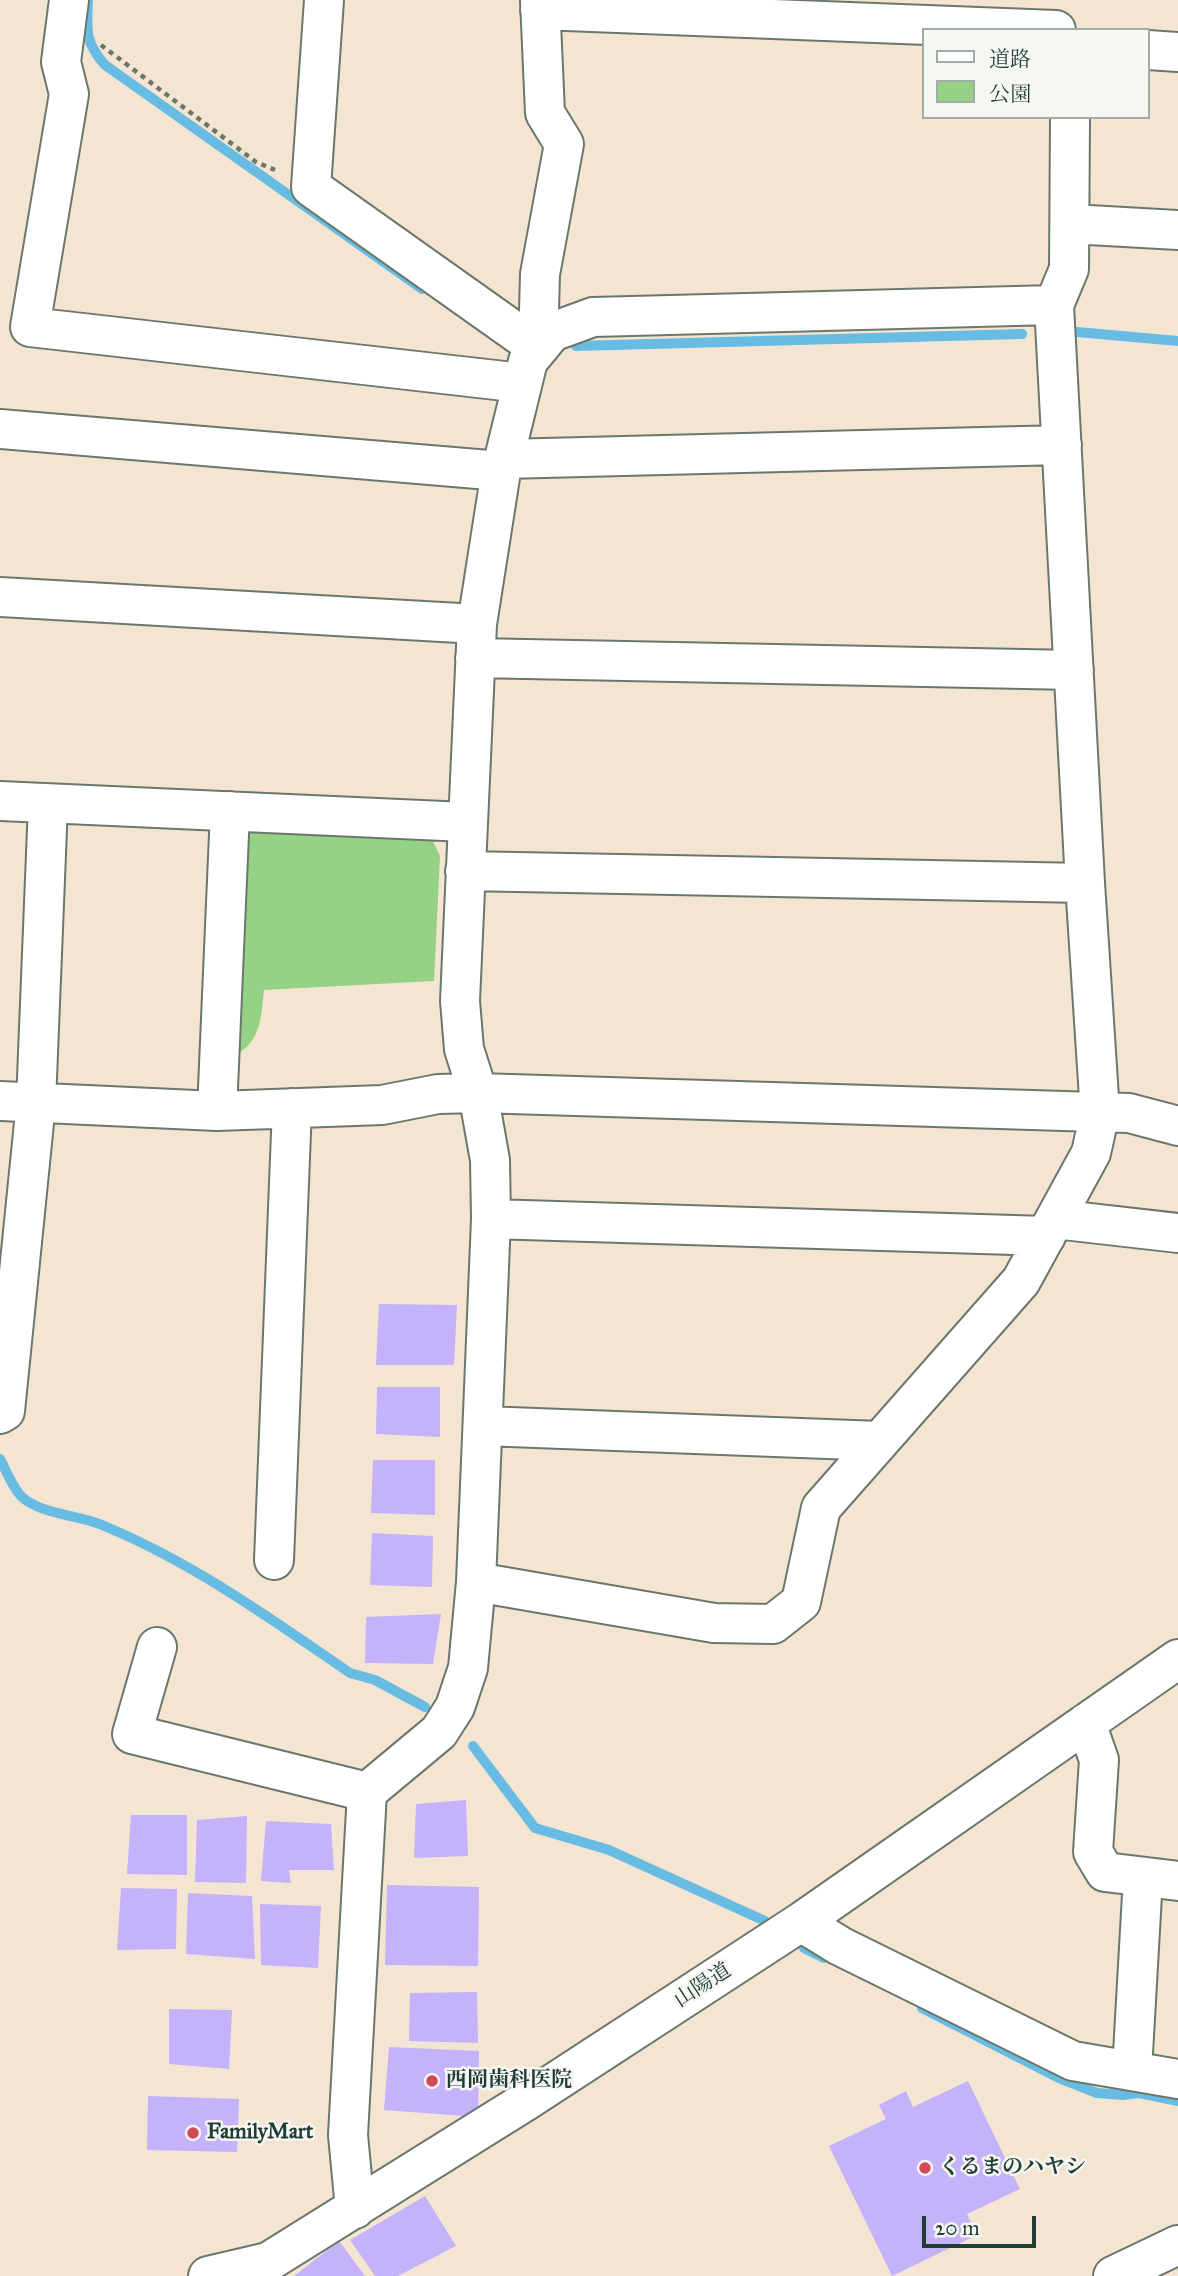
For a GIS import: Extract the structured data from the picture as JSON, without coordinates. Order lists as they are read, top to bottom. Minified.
{"streets":{"main road":["山陽道"]},"places":["西岡歯科医院","FamilyMart","くるまのハヤシ"],"legend":["道路","公園"],"scale_bar":"20 m"}
